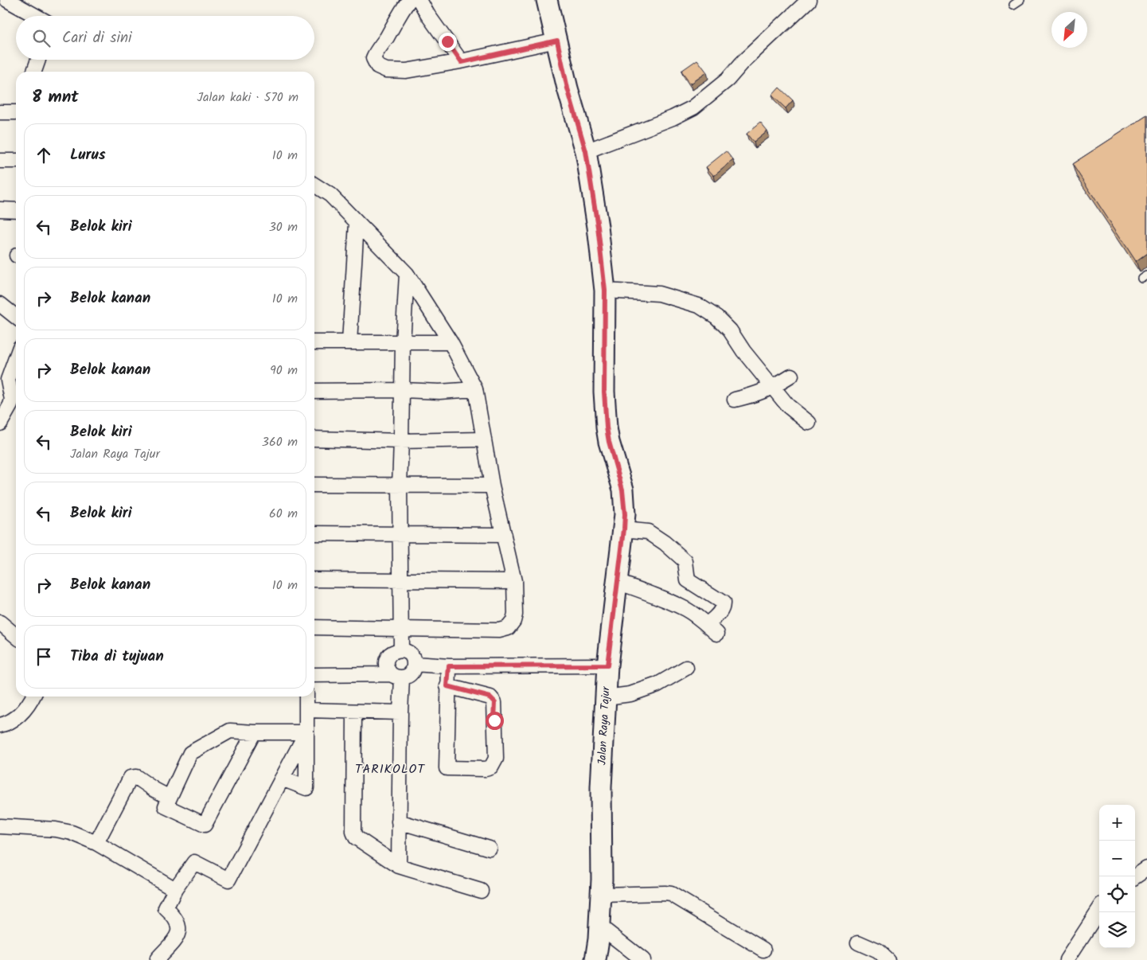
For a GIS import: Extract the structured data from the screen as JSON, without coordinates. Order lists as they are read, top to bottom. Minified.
{"streets":{"main road":["Jalan Raya Tajur"]},"districts":["TARIKOLOT"],"north":"bottom left","page":{"search":"Cari di sini","heading":["8 mnt","Jalan kaki · 570 m"],"list":[["Lurus","10 m"],["Belok kiri","30 m"],["Belok kanan","10 m"],["Belok kanan","90 m"],["Belok kiri","Jalan Raya Tajur","360 m"],["Belok kiri","60 m"],["Belok kanan","10 m"],"Tiba di tujuan"],"map_buttons":["+","−"]}}
